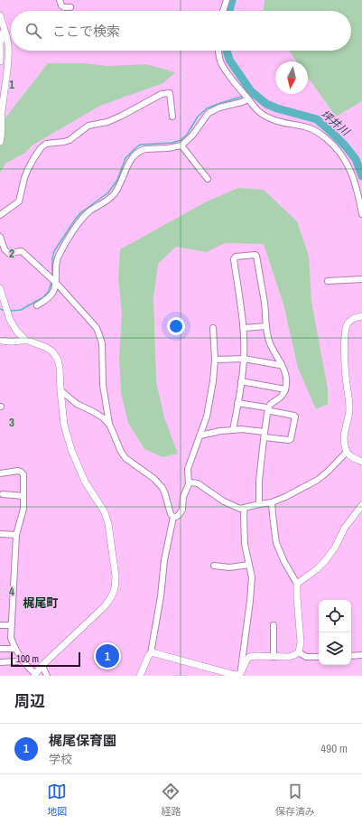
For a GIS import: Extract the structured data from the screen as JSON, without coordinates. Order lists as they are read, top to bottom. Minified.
{"districts":["梶尾町"],"water":["坪井川"],"scale_bar":"100 m","north":"bottom","page":{"search":"ここで検索","pins":"1","scale":"100 m","heading":"周辺","list":[{"mark":"1","name":"梶尾保育園","note":"学校","value":"490 m"}],"nav":["地図","経路","保存済み"]},"grid":{"rows":["1","2","3","4"]}}
